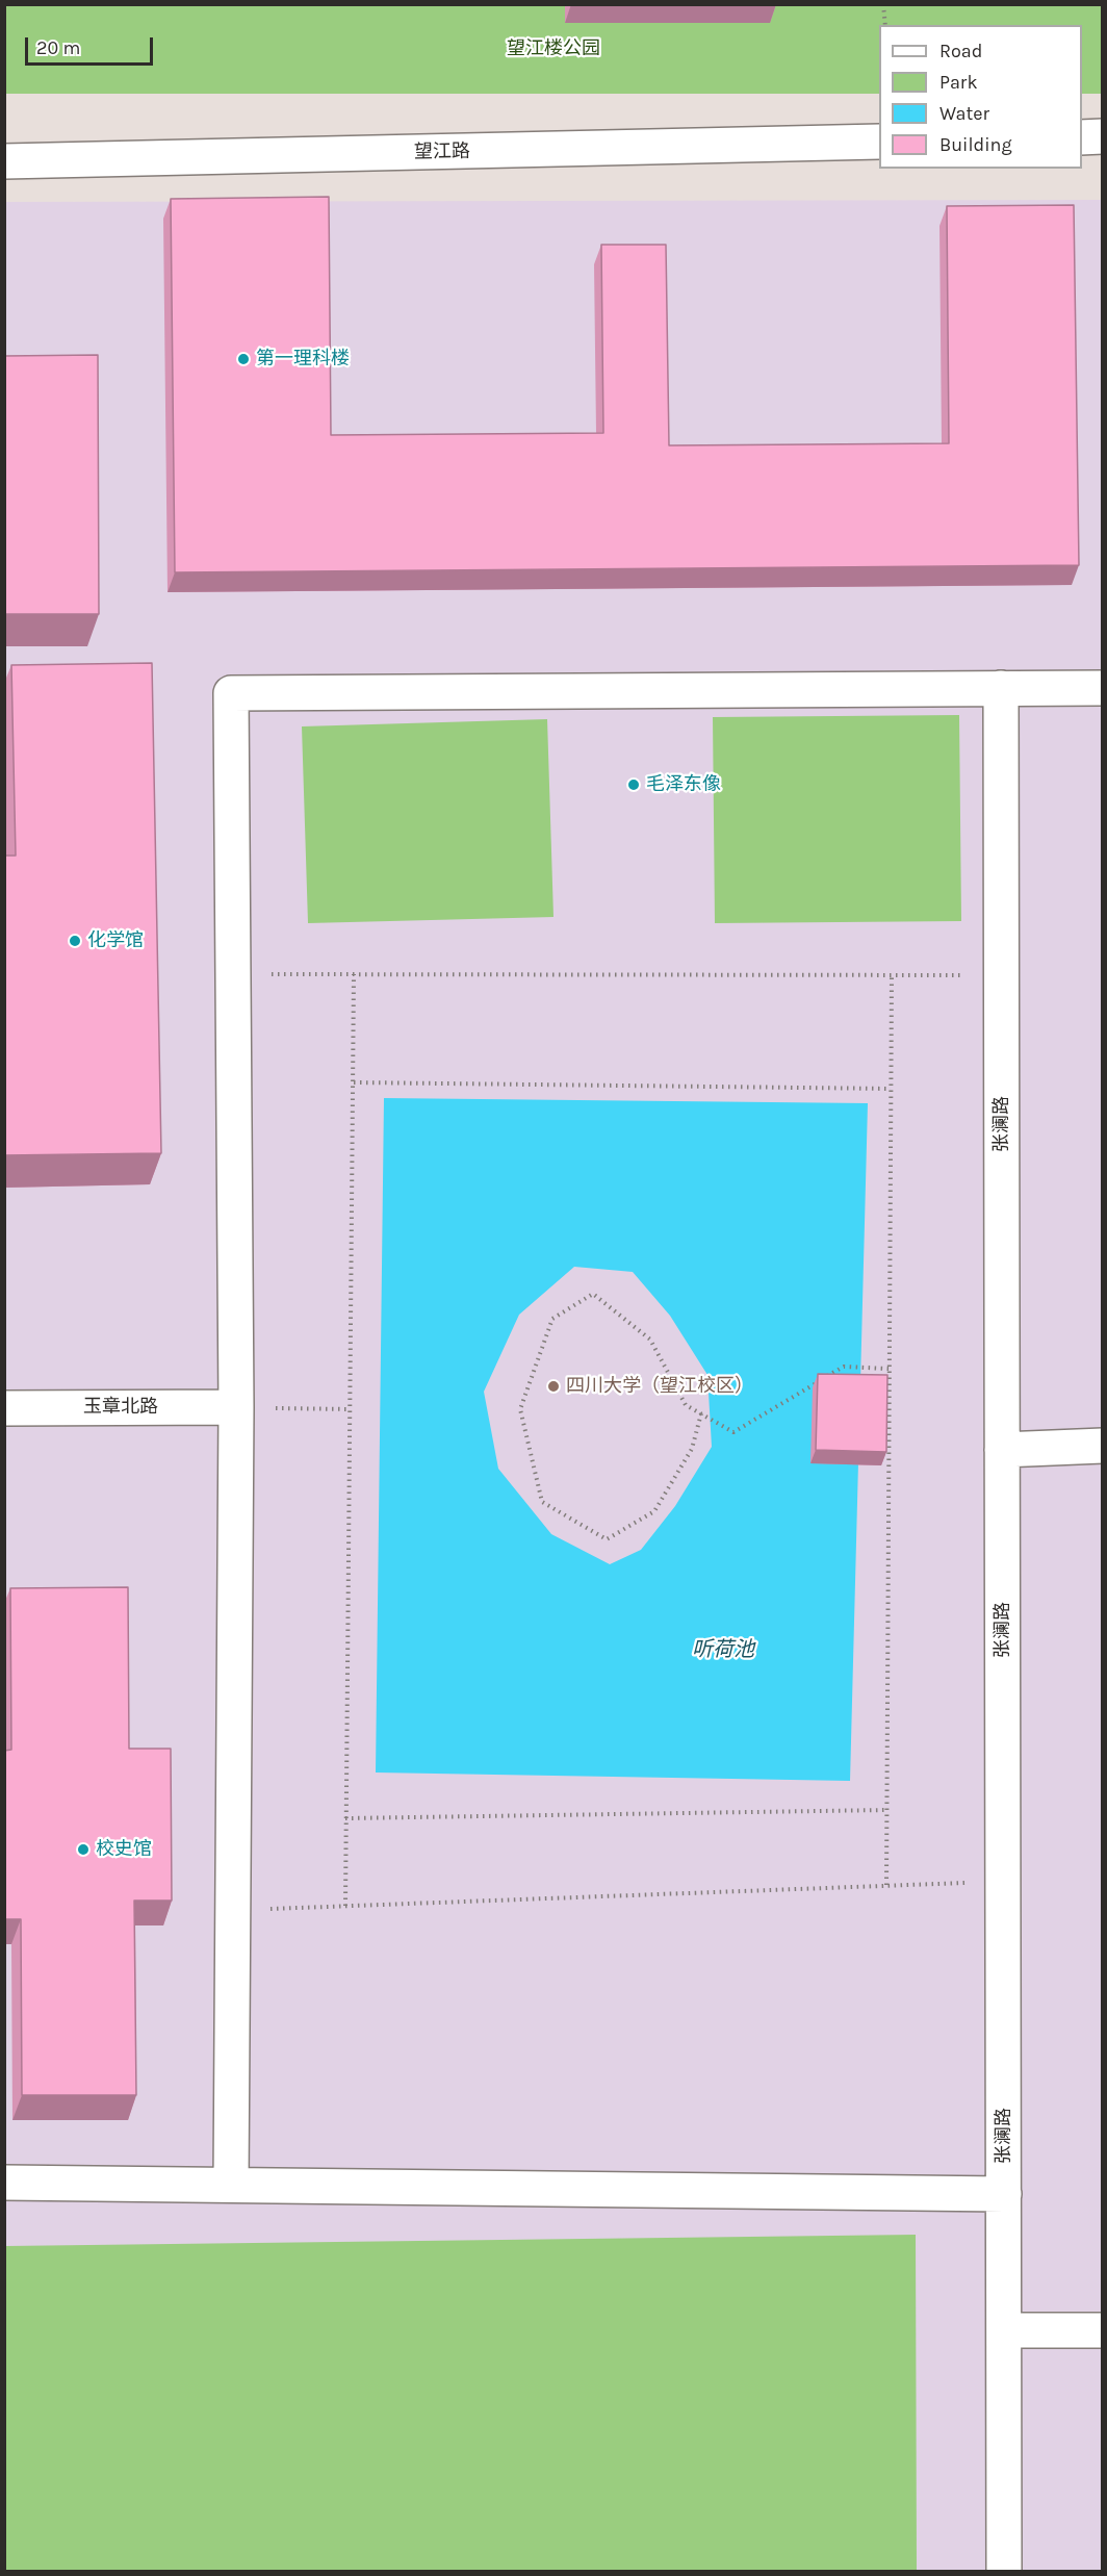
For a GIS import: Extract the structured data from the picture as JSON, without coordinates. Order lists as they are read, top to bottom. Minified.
{"streets":{"street":["望江路","张澜路","玉章北路"]},"water":["听荷池"],"parks":["望江楼公园"],"places":["第一理科楼","毛泽东像","化学馆","四川大学（望江校区）","校史馆"],"legend":["Road","Park","Water","Building"],"scale_bar":"20 m"}
